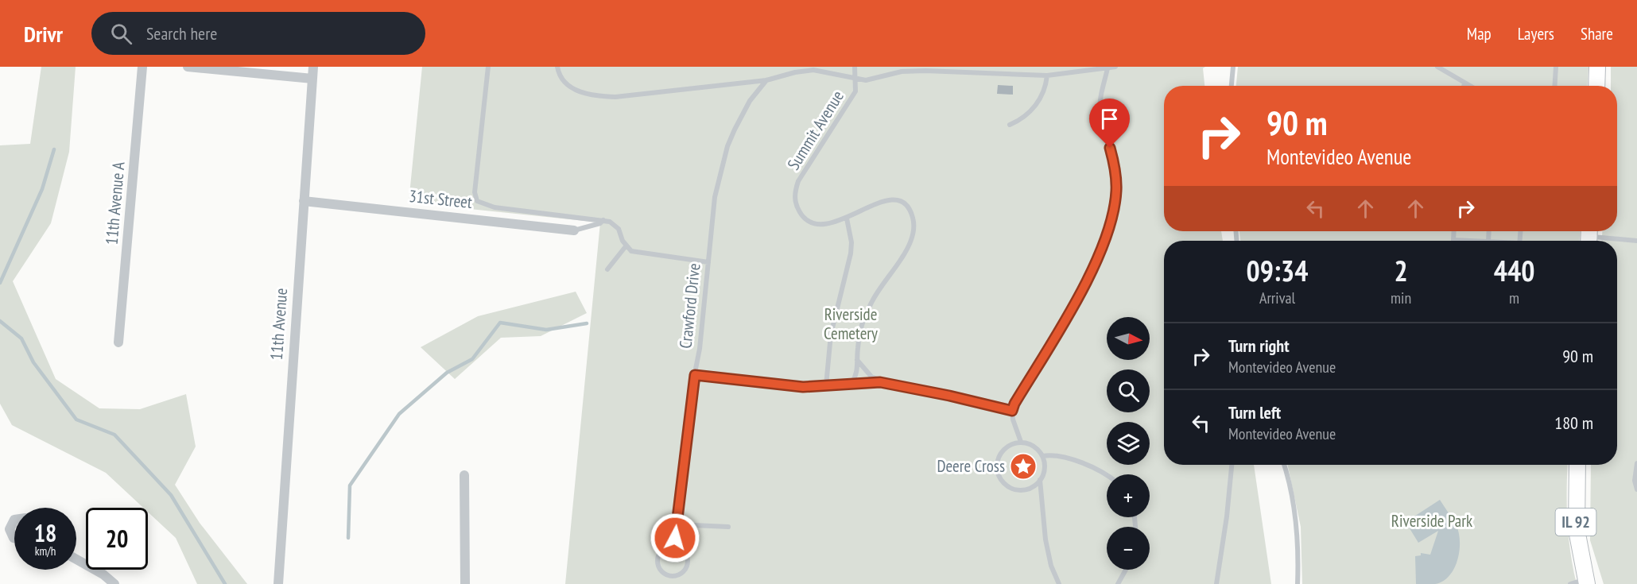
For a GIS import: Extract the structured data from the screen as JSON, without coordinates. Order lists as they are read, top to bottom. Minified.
{"streets":{"main road":["IL 92"],"street":["31st Street","11th Avenue A","11th Avenue"],"lane":["Summit Avenue","Crawford Drive"]},"crossings":[["31st Street","11th Avenue"]],"parks":["Riverside Cemetery","Riverside Park"],"places":{"place":["Deere Cross"]},"north":"right","page":{"header":"Drivr","search":"Search here","nav":["Map","Layers","Share"],"turn":["90 m","Montevideo Avenue"],"eta":["09:34","Arrival","2","min","440","m"],"map_buttons":["+","−"],"list":[{"name":"Turn right","note":"Montevideo Avenue","value":"90 m"},{"name":"Turn left","note":"Montevideo Avenue","value":"180 m"}],"speed":"18 km/h","limit":"20"}}
